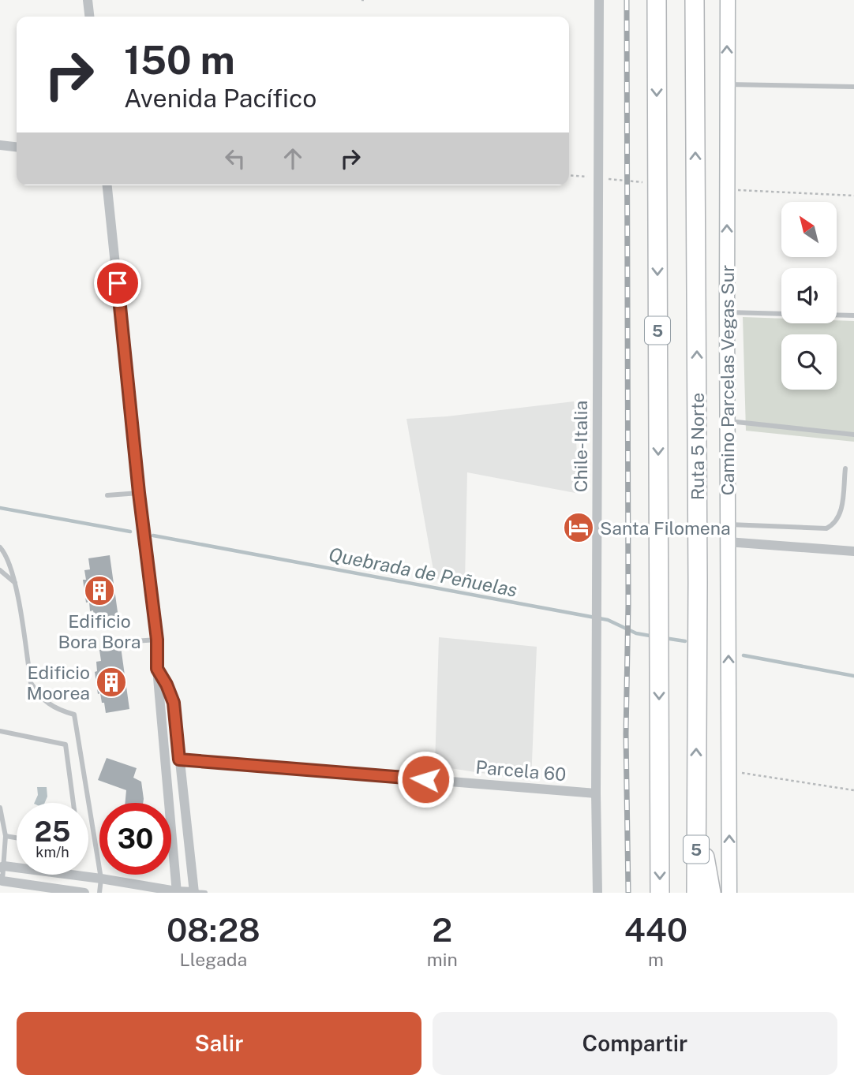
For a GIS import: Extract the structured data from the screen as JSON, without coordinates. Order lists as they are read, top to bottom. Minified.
{"streets":{"highway":["5","Ruta 5 Norte"],"street":["Camino Parcelas Vegas Sur","Chile-Italia","Parcela 60"]},"crossings":[["Chile-Italia","Parcela 60"]],"one_way":["Camino Parcelas Vegas Sur"],"water":["Quebrada de Peñuelas"],"places":{"hotel":["Santa Filomena"],"building":["Edificio Bora Bora","Edificio Moorea"]},"north":"top left","page":{"turn":["150 m","Avenida Pacífico"],"speed":"25 km/h","limit":"30","eta":["08:28","Llegada","2","min","440","m"],"buttons":["Salir","Compartir"]}}
